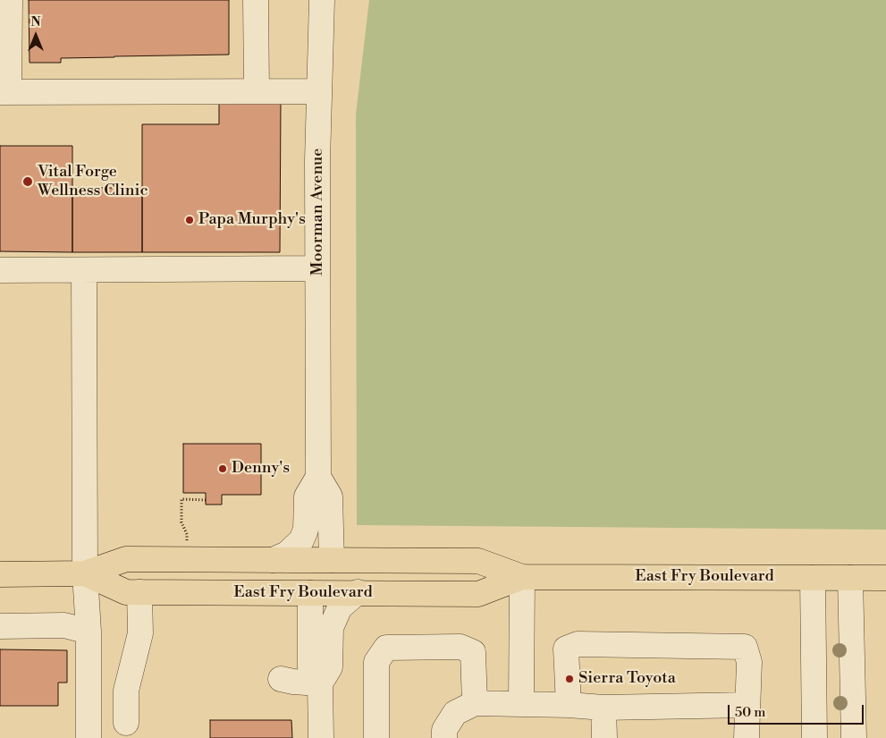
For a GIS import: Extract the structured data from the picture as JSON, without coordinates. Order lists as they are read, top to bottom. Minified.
{"streets":{"main road":["East Fry Boulevard"],"street":["Moorman Avenue"]},"crossings":[["Moorman Avenue","East Fry Boulevard"]],"places":["Vital Forge Wellness Clinic","Papa Murphy's","Denny's","Sierra Toyota"],"scale_bar":"50 m","north":"top"}
